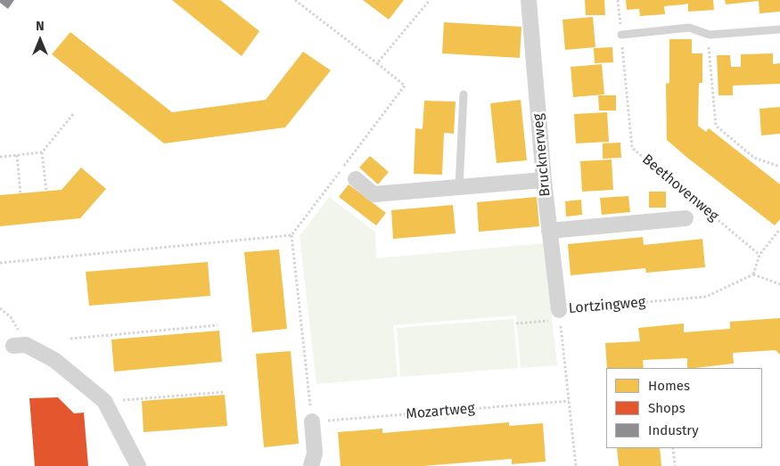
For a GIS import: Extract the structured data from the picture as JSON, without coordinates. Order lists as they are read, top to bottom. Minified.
{"streets":{"street":["Brucknerweg"],"path":["Beethovenweg","Lortzingweg","Mozartweg"]},"crossings":[["Brucknerweg","Lortzingweg"],["Lortzingweg","Mozartweg"]],"legend":["Homes","Shops","Industry"],"north":"top"}
